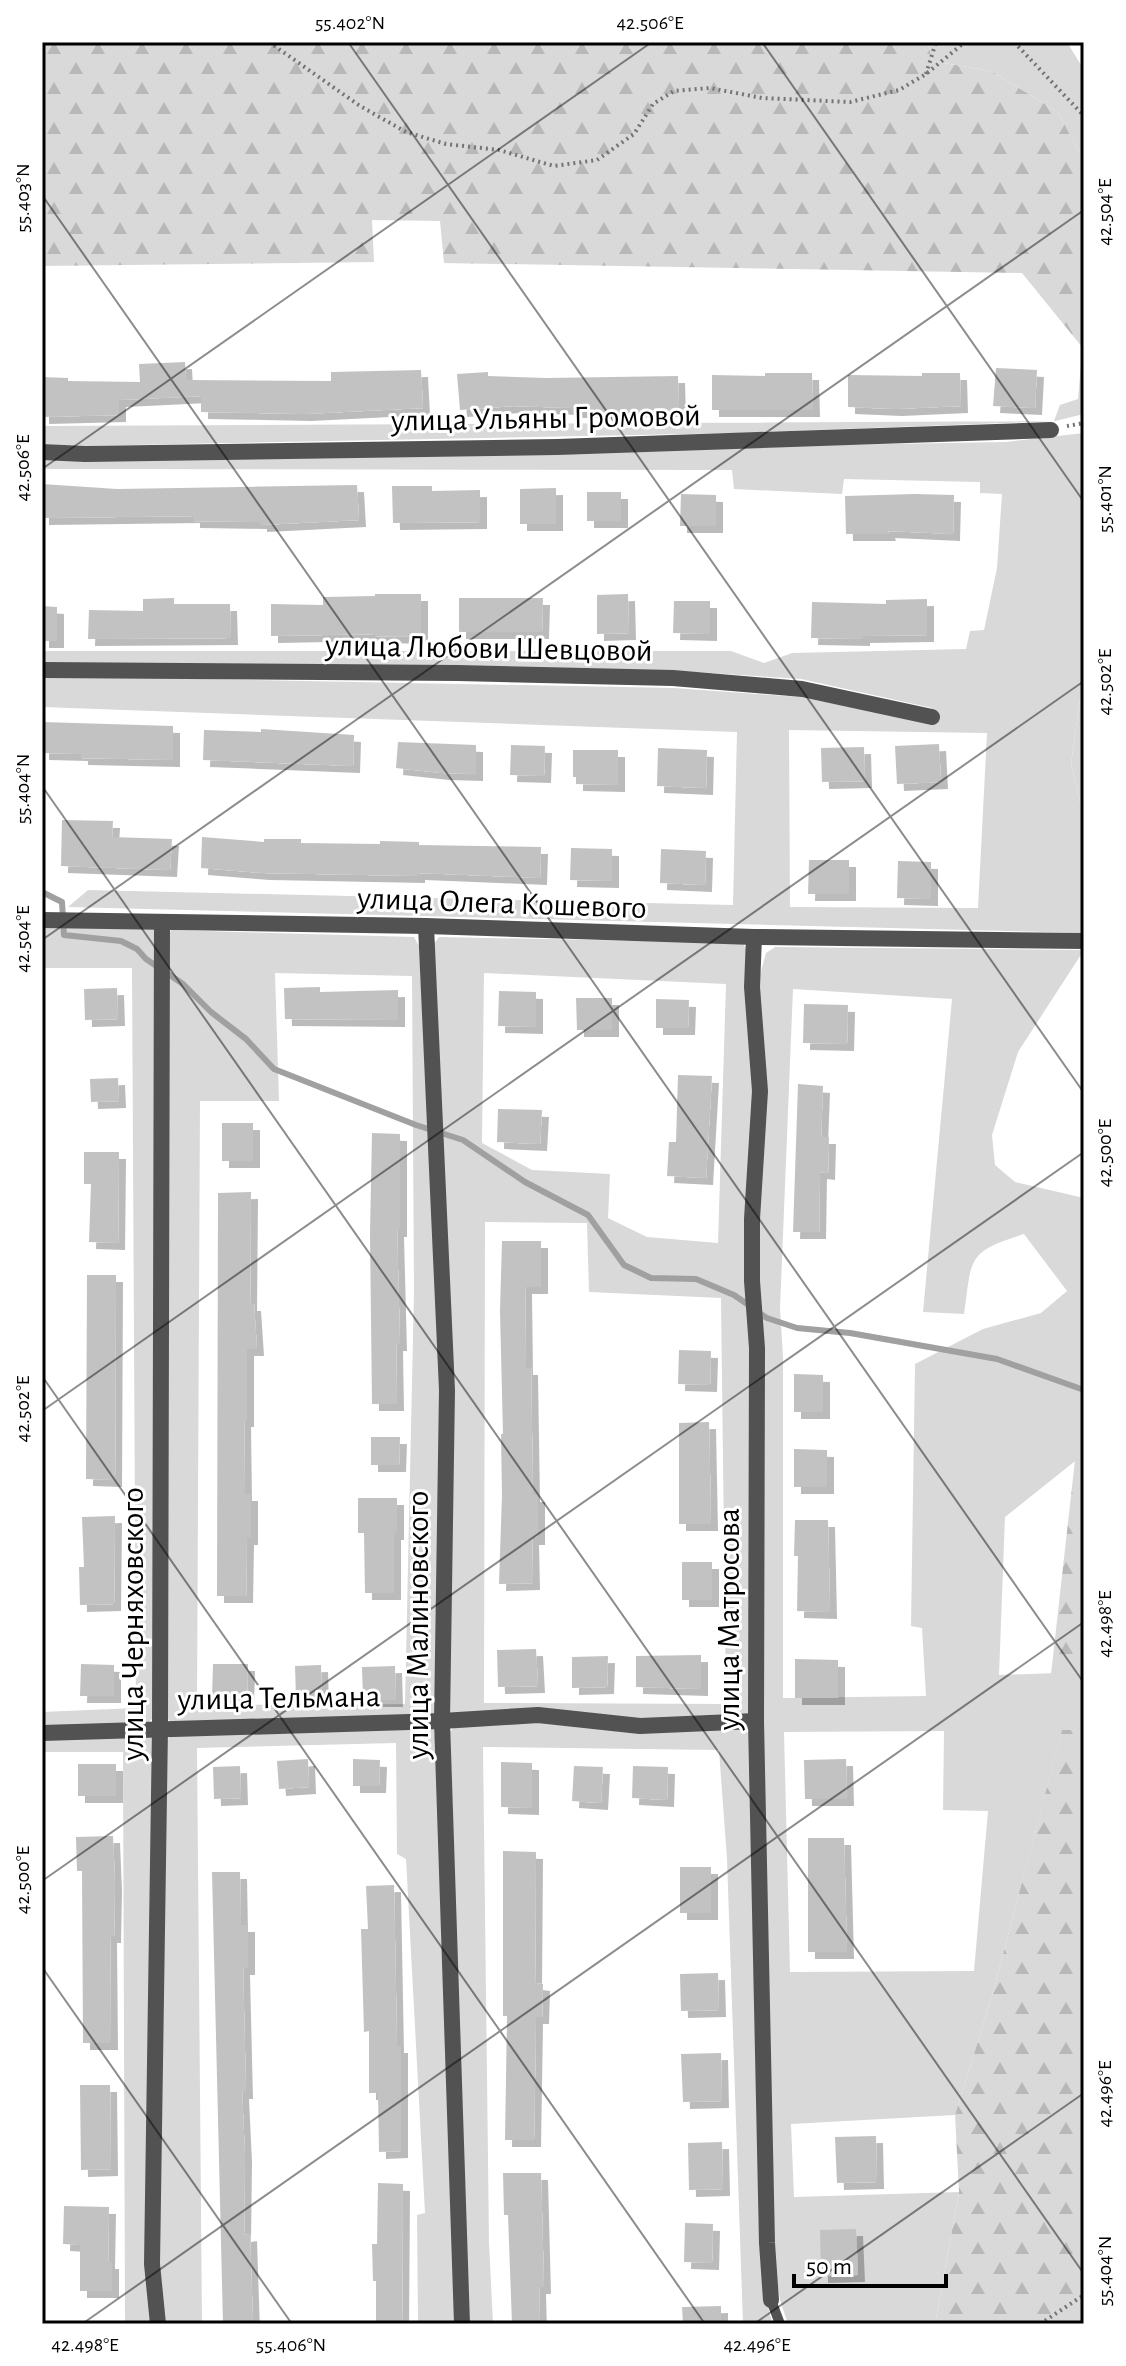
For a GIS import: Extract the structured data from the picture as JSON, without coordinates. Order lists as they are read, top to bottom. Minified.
{"streets":{"street":["улица Ульяны Громовой","улица Любови Шевцовой","улица Олега Кошевого","улица Матросова","улица Черняховского","улица Малиновского","улица Тельмана"]},"crossings":[["улица Олега Кошевого","улица Матросова"],["улица Олега Кошевого","улица Черняховского"],["улица Олега Кошевого","улица Малиновского"],["улица Матросова","улица Тельмана"],["улица Черняховского","улица Тельмана"],["улица Малиновского","улица Тельмана"]],"scale_bar":"50 m","coordinates":["55.402°N","42.506°E","55.403°N","42.504°E","55.401°N","42.502°E","55.404°N","42.500°E","42.498°E","42.496°E","55.406°N"]}
